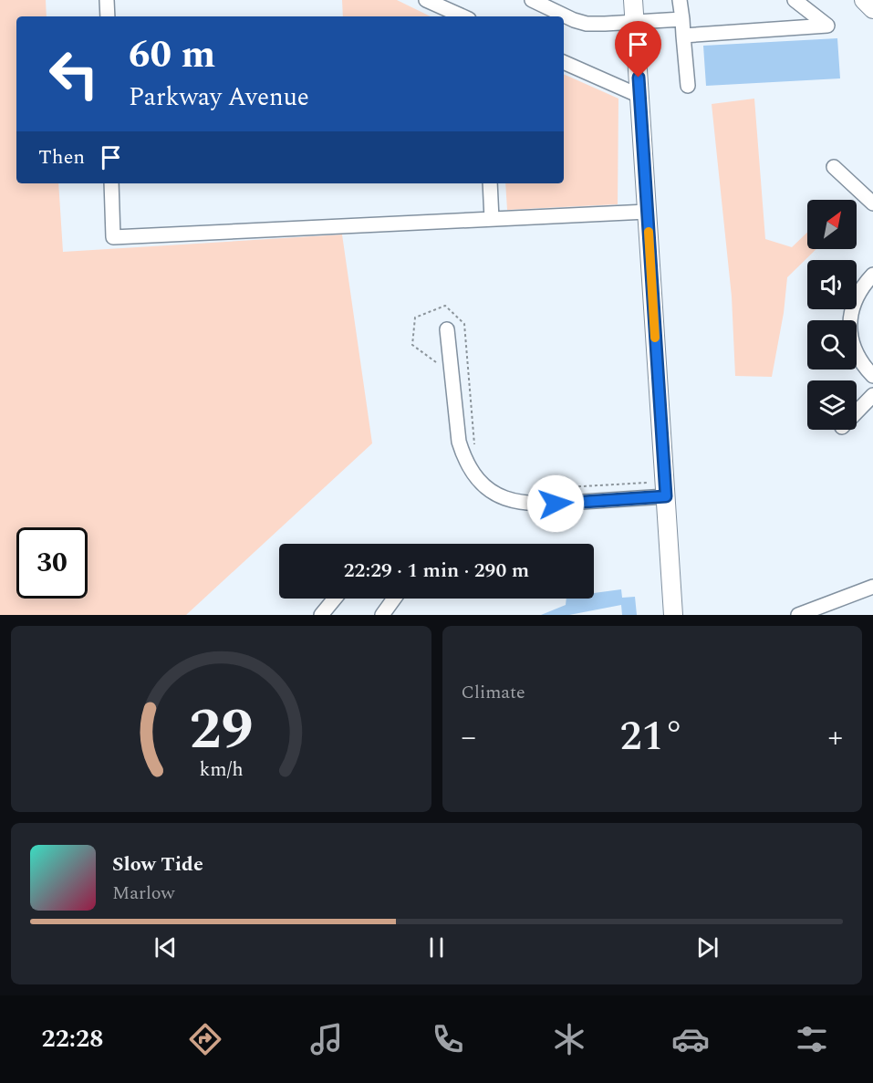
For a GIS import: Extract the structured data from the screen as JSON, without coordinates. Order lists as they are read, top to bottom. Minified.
{"north":"top right","page":{"turn":["60 m","Parkway Avenue"],"then":"Then","limit":"30","trip":"22:29 · 1 min · 290 m","tile":"Climate","heat":["−","21°","+"],"song":["Slow Tide","Marlow"],"tabs":"22:28","gauge":["29","km/h"]}}
